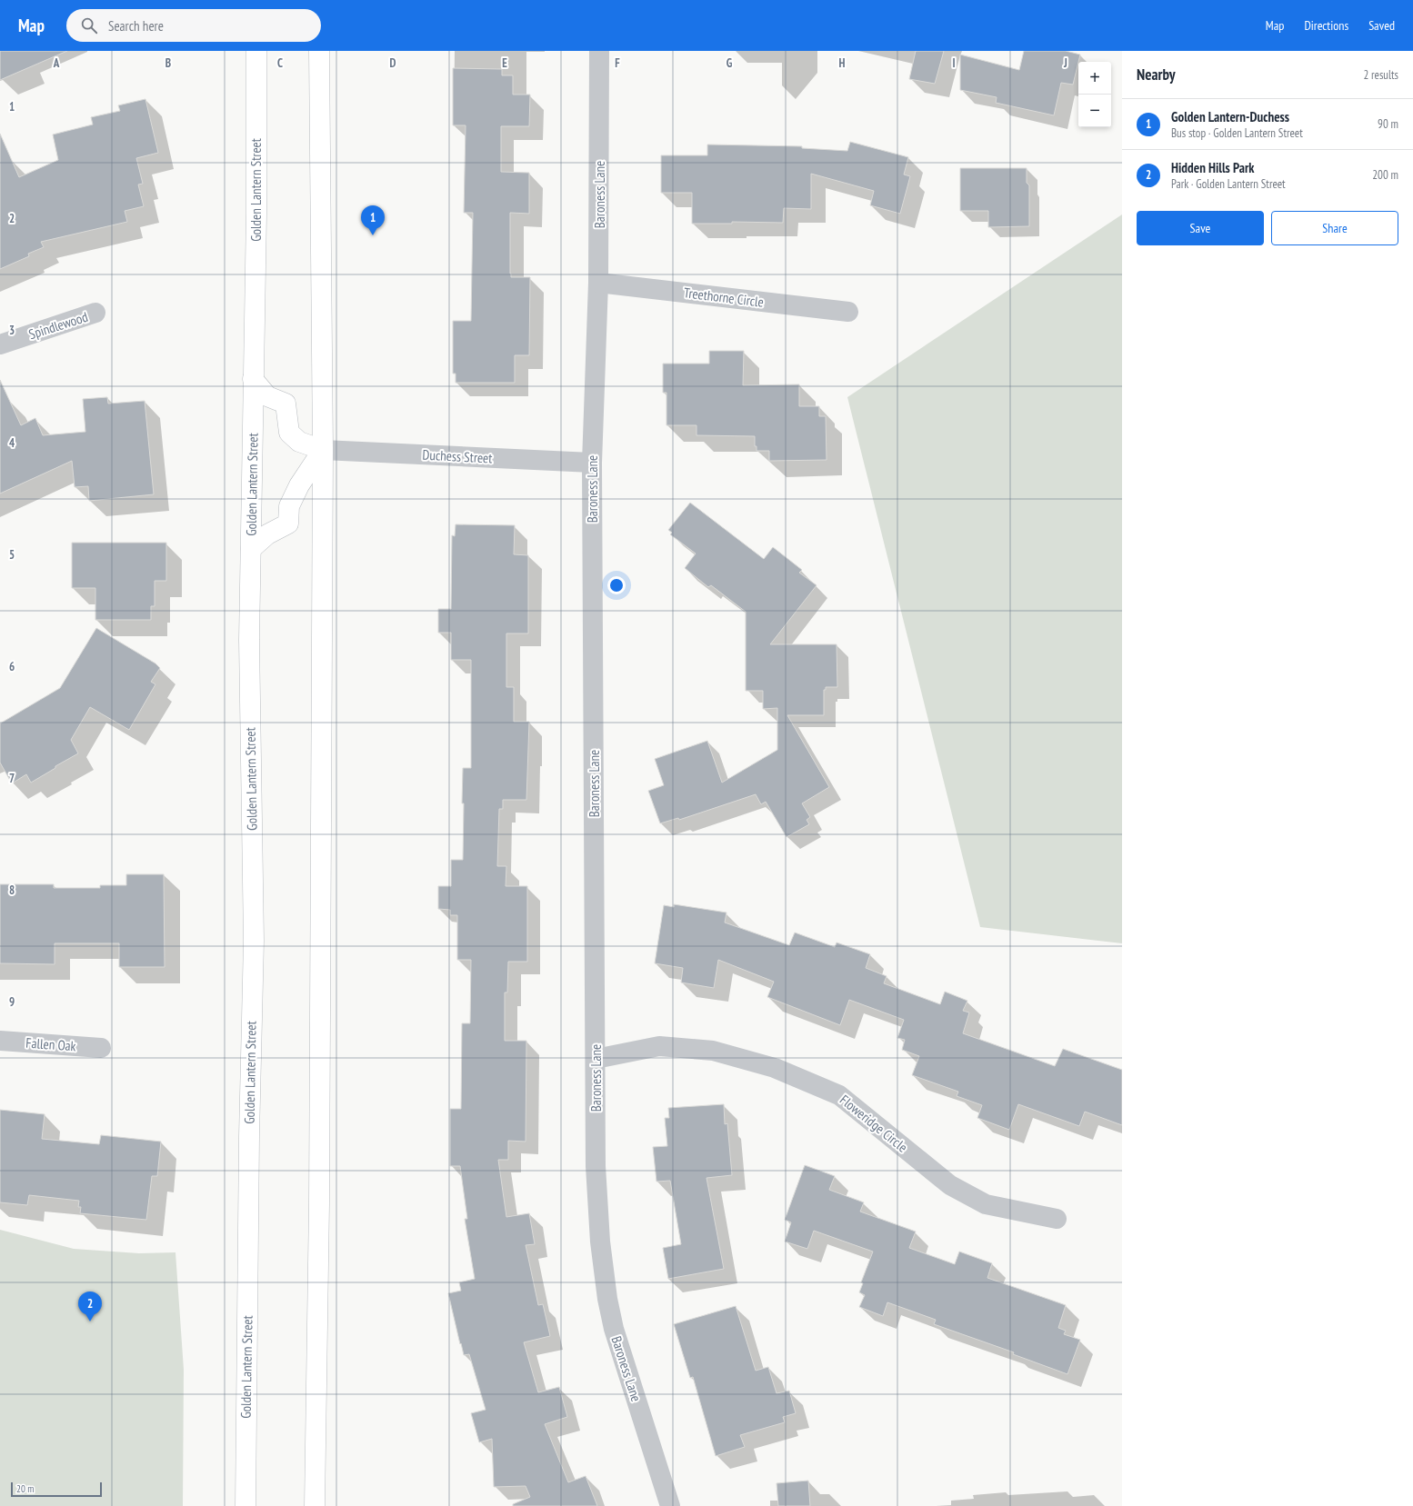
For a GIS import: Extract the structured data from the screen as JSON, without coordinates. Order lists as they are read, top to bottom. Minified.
{"streets":{"main road":["Golden Lantern Street"],"street":["Baroness Lane","Treethorne Circle","Spindlewood","Duchess Street","Fallen Oak","Floweridge Circle"]},"crossings":[["Baroness Lane","Treethorne Circle"],["Baroness Lane","Duchess Street"],["Baroness Lane","Floweridge Circle"]],"scale_bar":"20 m","page":{"header":"Map","search":"Search here","nav":["Map","Directions","Saved"],"heading":["Nearby","2 results"],"map_buttons":["+","−"],"list":[{"mark":"1","name":"Golden Lantern-Duchess","note":"Bus stop · Golden Lantern Street","value":"90 m"},{"mark":"2","name":"Hidden Hills Park","note":"Park · Golden Lantern Street","value":"200 m"}],"buttons":["Save","Share"],"pins":["1","2"],"scale":"20 m"},"grid":{"columns":["A","B","C","D","E","F","G","H","I","J"],"rows":["1","2","3","4","5","6","7","8","9"]}}
